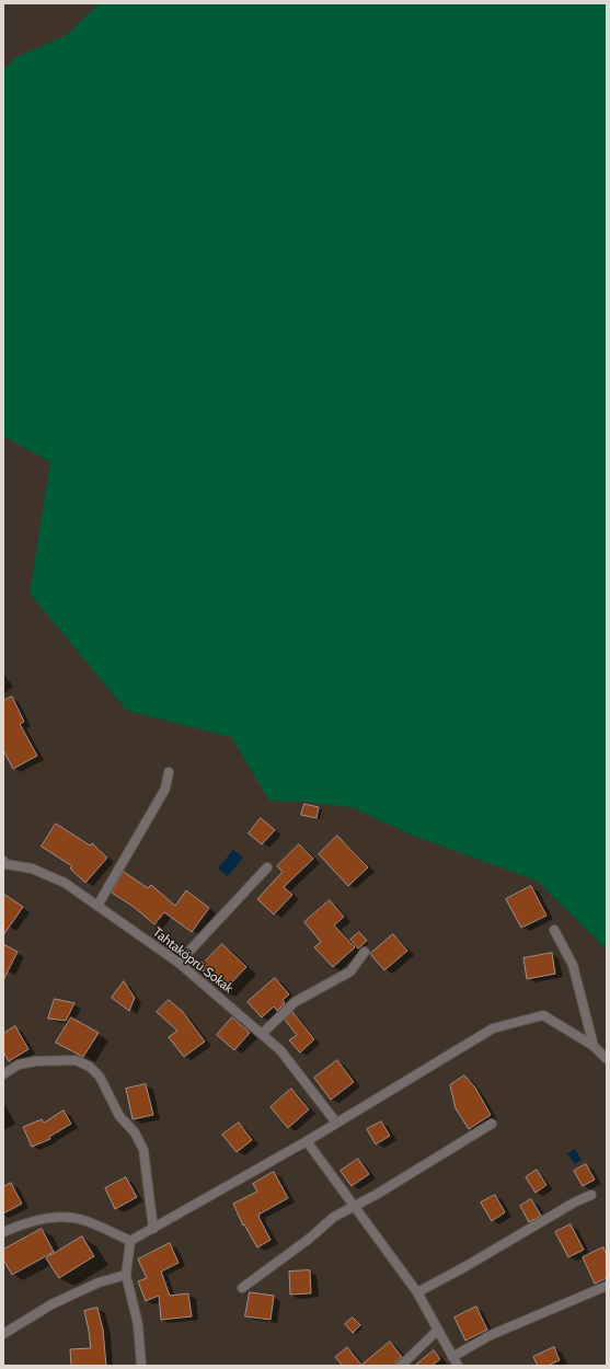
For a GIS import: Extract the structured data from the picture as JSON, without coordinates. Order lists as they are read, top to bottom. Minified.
{"streets":{"street":["Tahtaköprü Sokak"]}}
